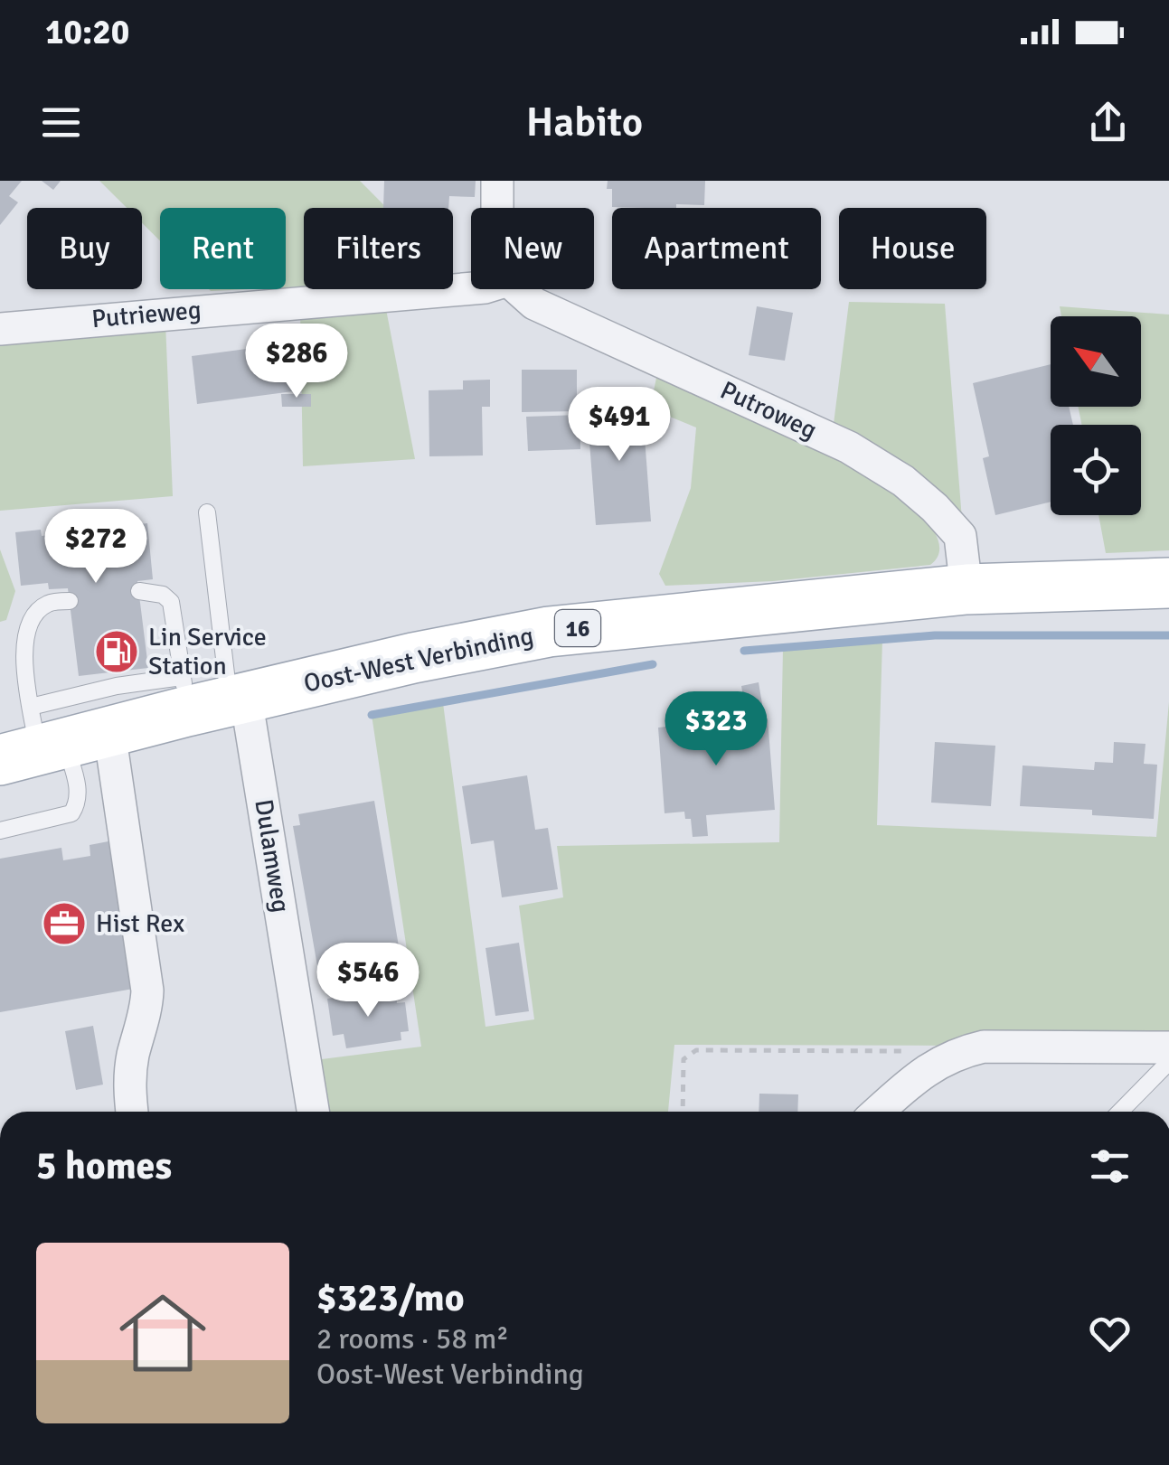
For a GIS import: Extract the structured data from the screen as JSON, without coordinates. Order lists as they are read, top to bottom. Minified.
{"streets":{"main road":["16","Oost-West Verbinding"],"street":["Putrieweg","Putroweg","Dulamweg"]},"crossings":[["Putroweg","Oost-West Verbinding"],["Oost-West Verbinding","Dulamweg"]],"places":{"fuel station":["Lin Service Station"],"office":["Hist Rex"]},"north":"top left","page":{"status":"10:20","header":"Habito","chip":["Buy","Rent","Filters","New","Apartment","House"],"price":["$286","$491","$272","$323","$546"],"heading":"5 homes","list":[{"name":"$323/mo","note":"2 rooms · 58 m² · Oost-West Verbinding"}]}}
